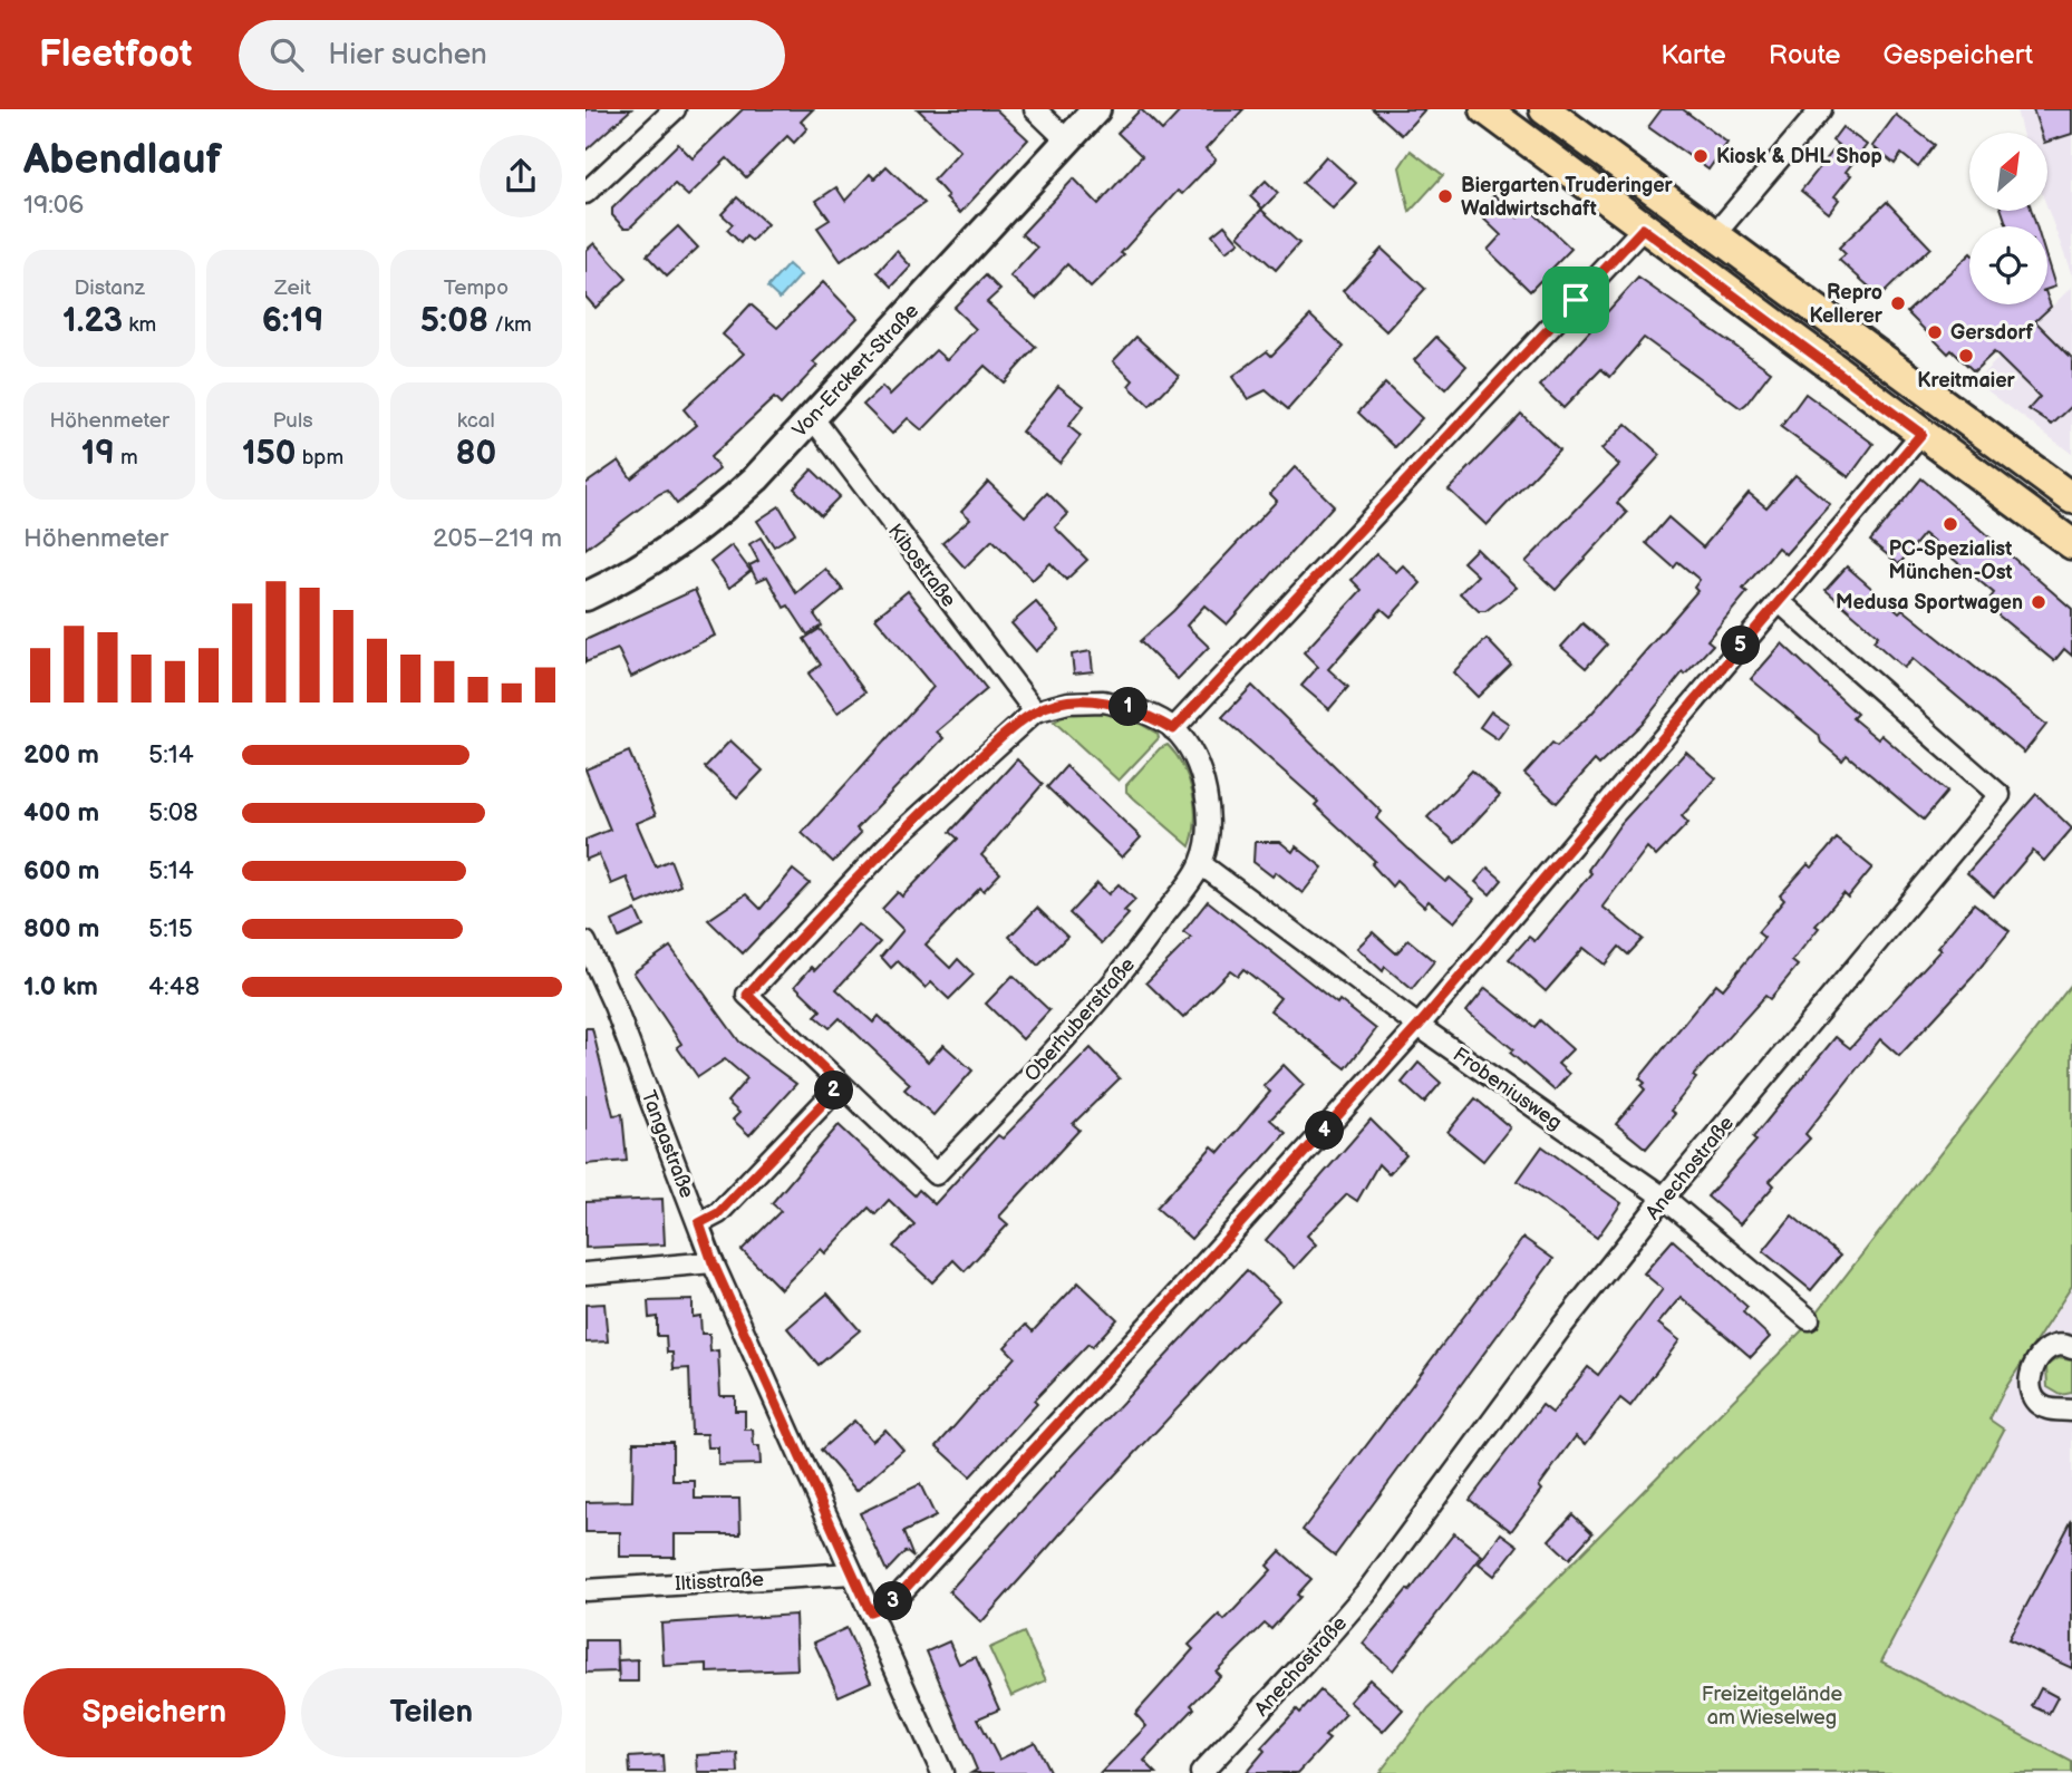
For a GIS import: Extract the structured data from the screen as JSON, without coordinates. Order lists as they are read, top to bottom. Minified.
{"streets":{"street":["Von-Erckert-Straße","Kibostraße","Oberhuberstraße","Frobeniusweg","Tangastraße","Anechostraße","Iltisstraße"]},"crossings":[["Von-Erckert-Straße","Kibostraße"],["Oberhuberstraße","Frobeniusweg"],["Frobeniusweg","Anechostraße"],["Tangastraße","Iltisstraße"]],"parks":["Freizeitgelände am Wieselweg"],"places":["Kiosk & DHL Shop","Biergarten Truderinger Waldwirtschaft","Repro Kellerer","Gersdorf","Kreitmaier","PC-Spezialist München-Ost","Medusa Sportwagen"],"north":"top right","page":{"header":"Fleetfoot","search":"Hier suchen","nav":["Karte","Route","Gespeichert"],"heading":["Abendlauf","19:06"],"stats":[["Distanz","1.23 km"],["Zeit","6:19"],["Tempo","5:08 /km"],["Höhenmeter","19 m"],["Puls","150 bpm"],["kcal","80"]],"chart":["Höhenmeter","205–219 m"],"pins":["5","1","2","4","3"],"list":[{"name":"200 m","note":"5:14"},{"name":"400 m","note":"5:08"},{"name":"600 m","note":"5:14"},{"name":"800 m","note":"5:15"},{"name":"1.0 km","note":"4:48"}],"buttons":["Speichern","Teilen"]}}
